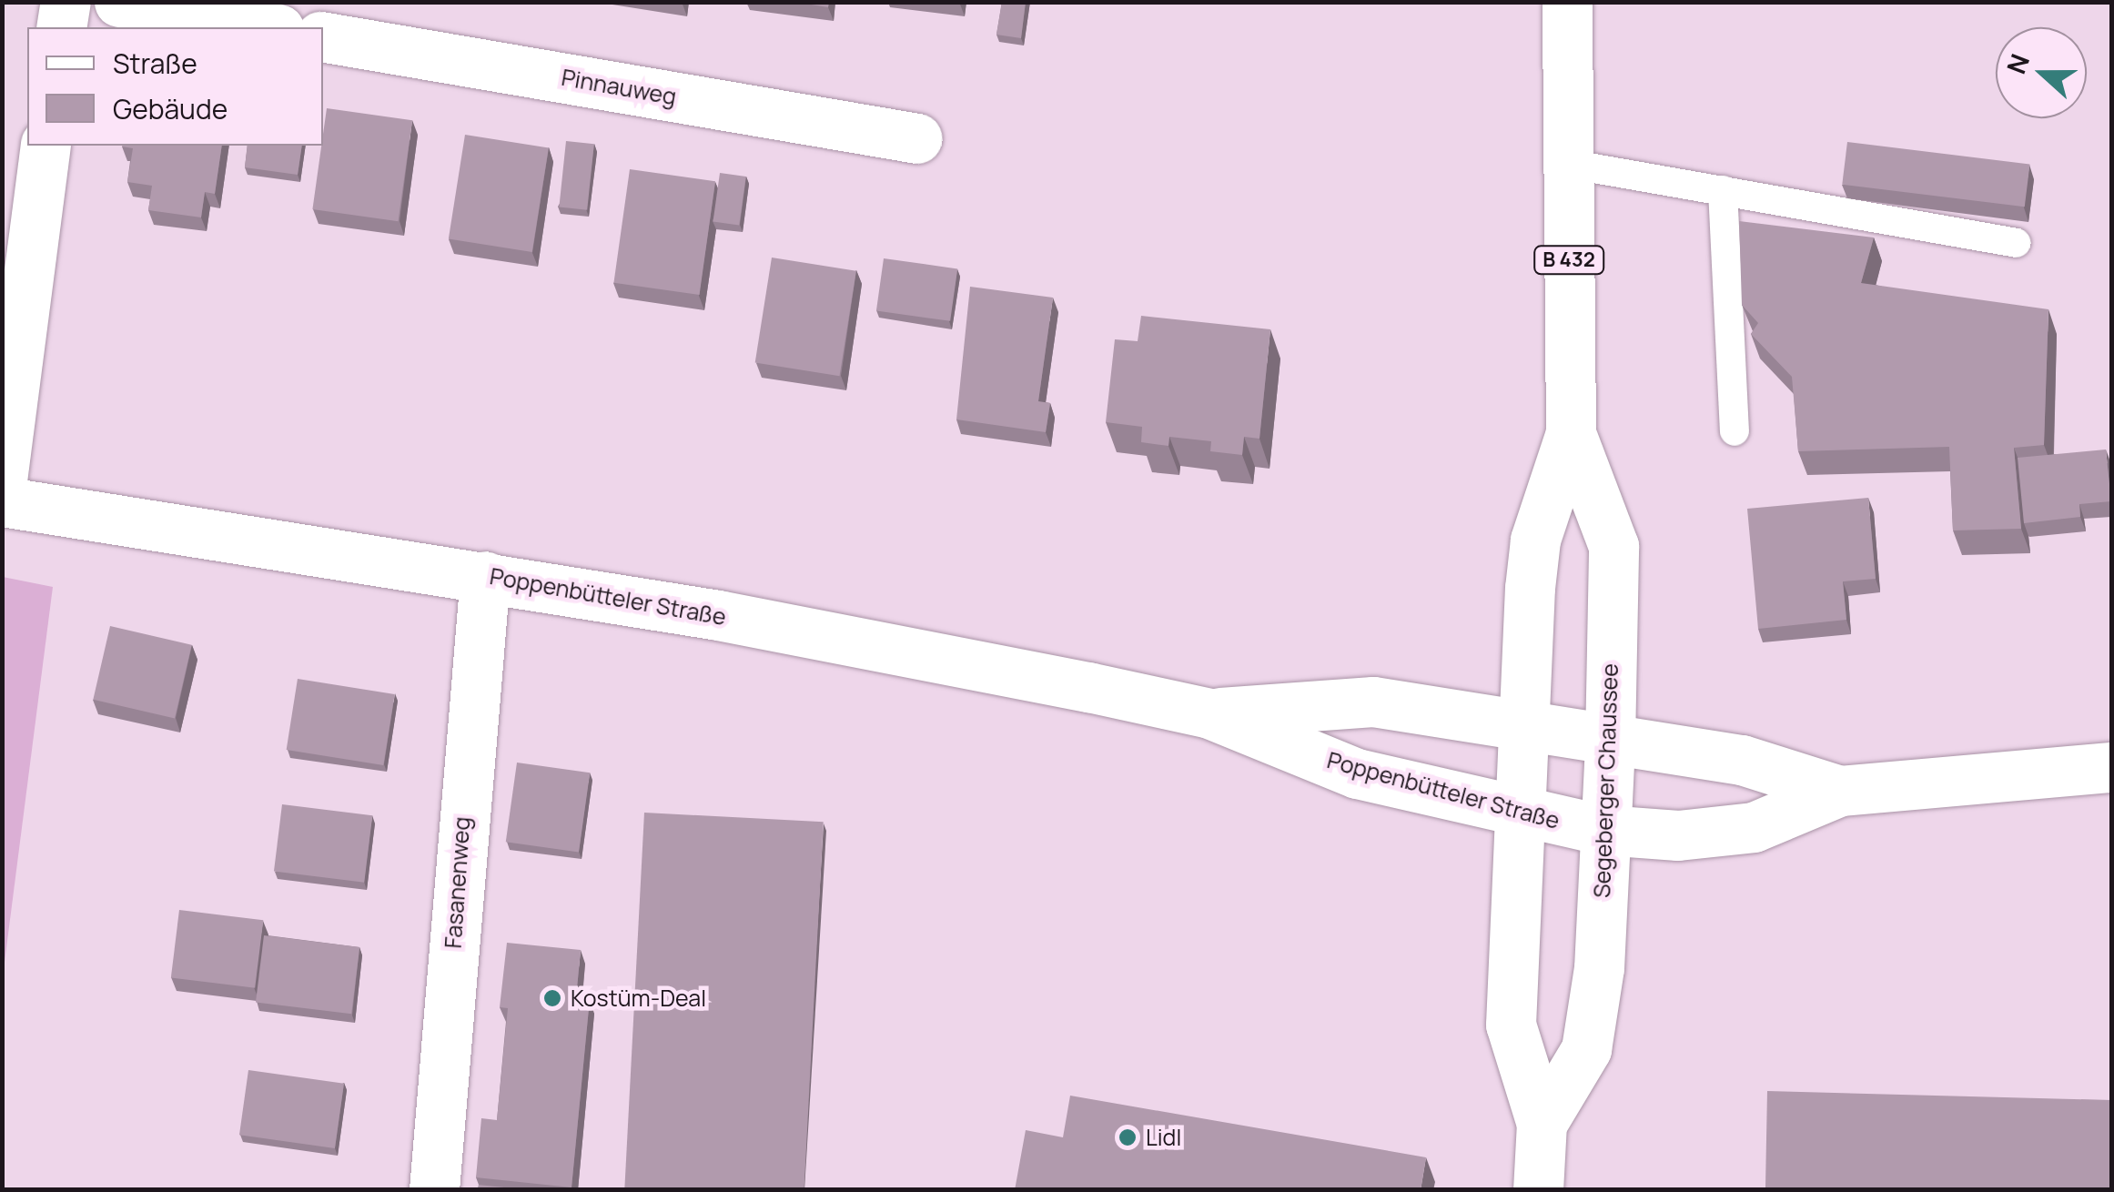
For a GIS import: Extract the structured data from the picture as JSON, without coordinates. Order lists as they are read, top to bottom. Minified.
{"streets":{"main road":["Pinnauweg","B 432","Poppenbütteler Straße","Segeberger Chaussee","Fasanenweg"]},"crossings":[["Poppenbütteler Straße","Segeberger Chaussee"],["Poppenbütteler Straße","Fasanenweg"]],"places":["Kostüm-Deal","Lidl"],"legend":["Straße","Gebäude"],"north":"left"}
